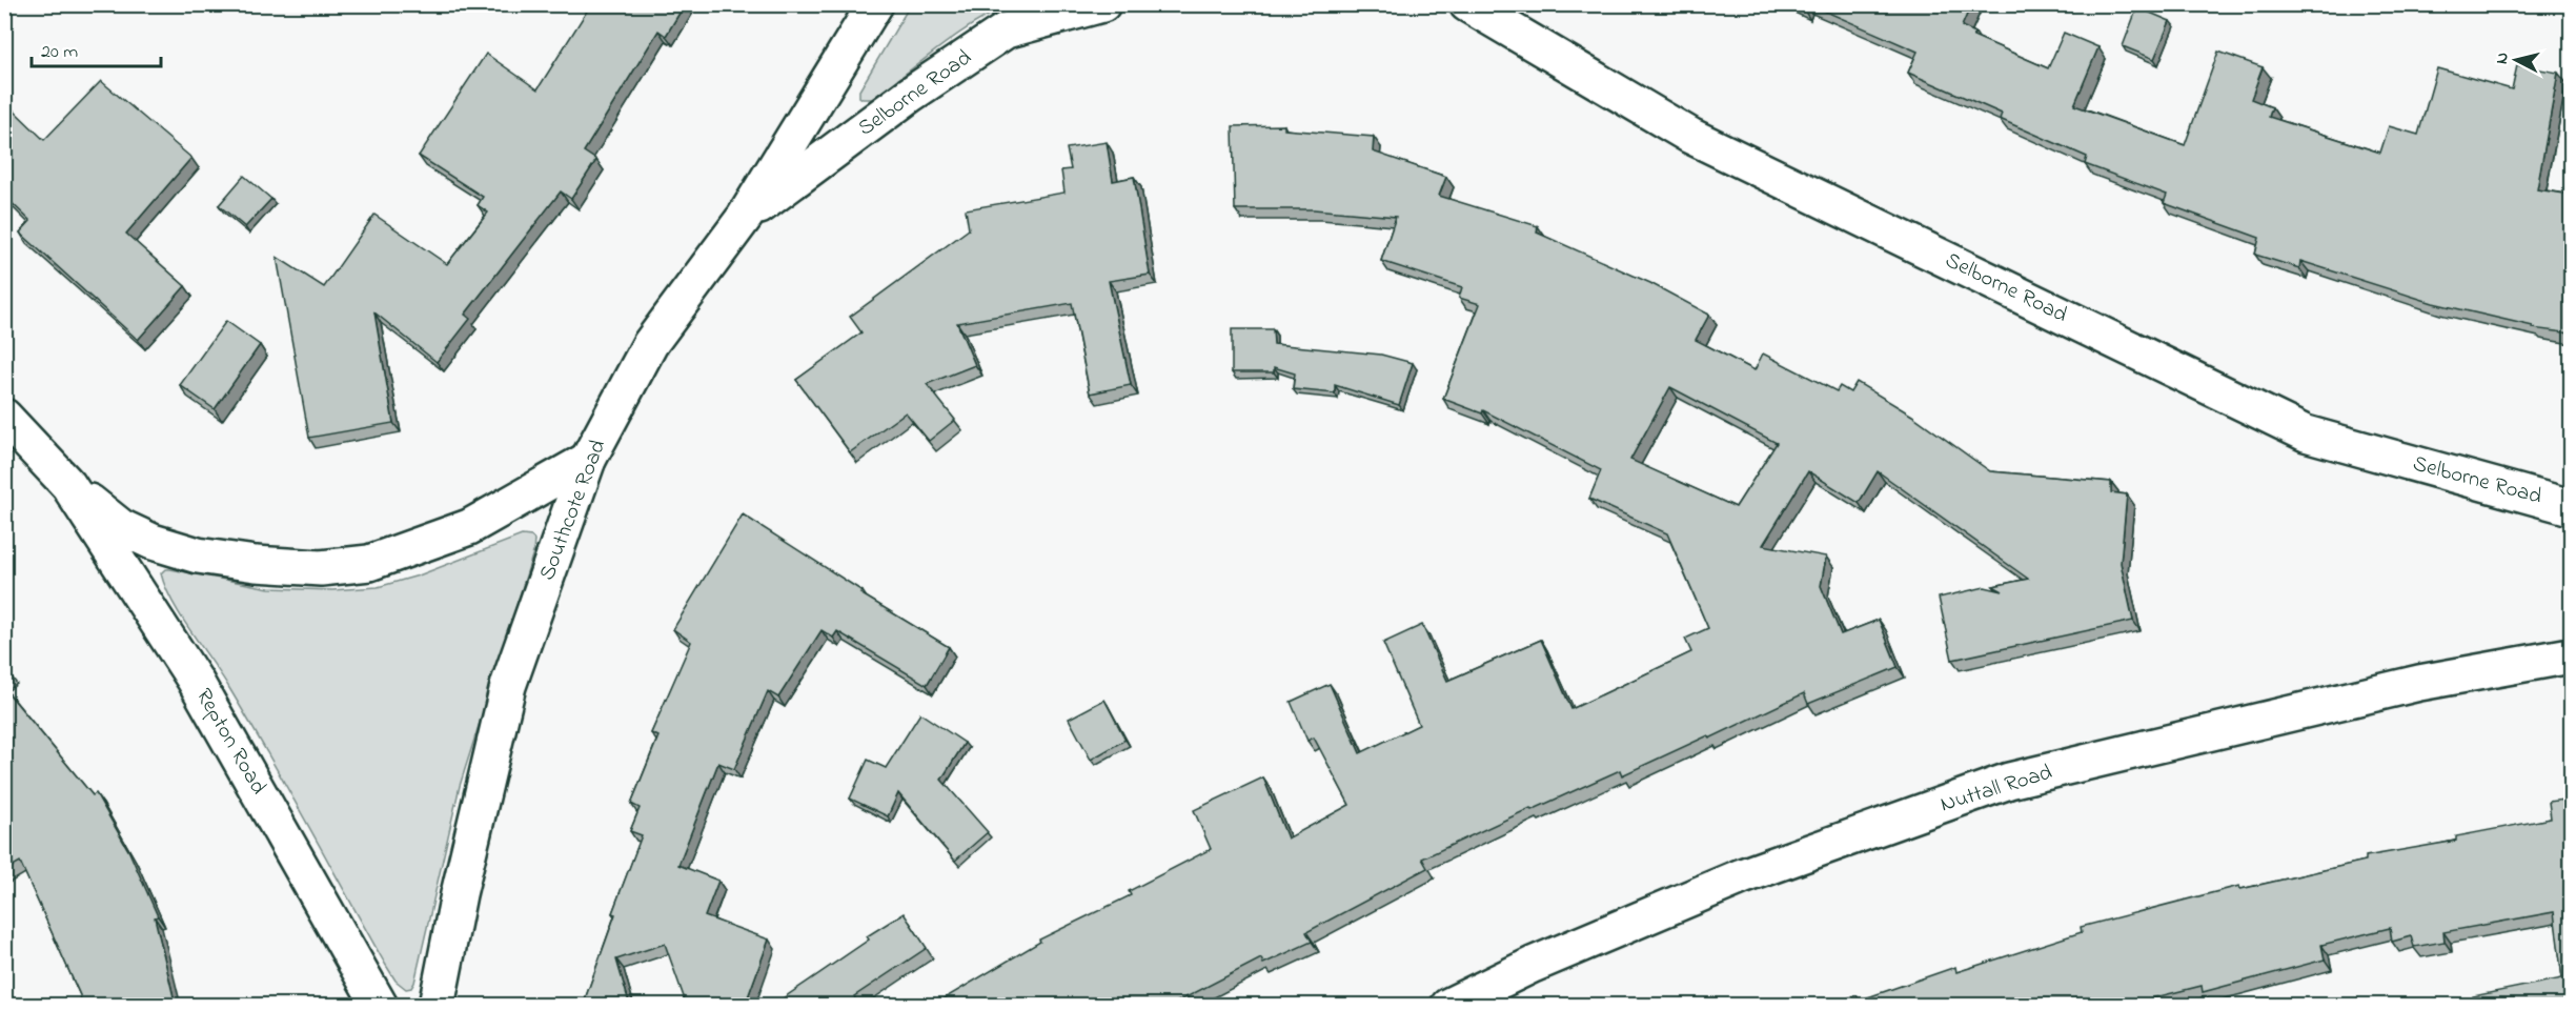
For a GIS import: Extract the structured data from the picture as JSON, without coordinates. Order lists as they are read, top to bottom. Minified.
{"streets":{"street":["Selborne Road","Southcote Road","Repton Road","Nuttall Road"]},"crossings":[["Selborne Road","Southcote Road"],["Southcote Road","Repton Road"]],"scale_bar":"20 m","north":"left"}
